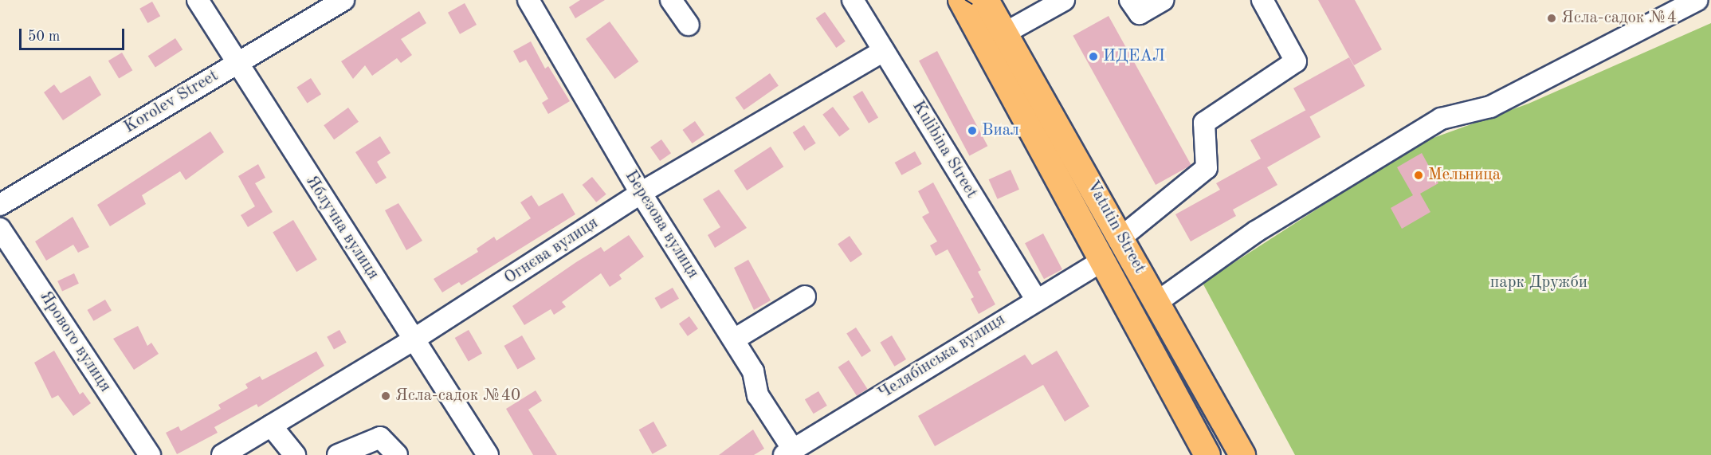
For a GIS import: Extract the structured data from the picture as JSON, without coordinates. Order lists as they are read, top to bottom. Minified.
{"streets":{"main road":["Vatutin Street"],"street":["Korolev Street","Kulibina Street","Березова вулиця","Яблучна вулиця","Огнєва вулиця","Ярового вулиця","Челябінська вулиця"]},"crossings":[["Korolev Street","Яблучна вулиця"],["Kulibina Street","Огнєва вулиця"],["Kulibina Street","Челябінська вулиця"],["Березова вулиця","Огнєва вулиця"],["Березова вулиця","Челябінська вулиця"],["Vatutin Street","Челябінська вулиця"],["Яблучна вулиця","Огнєва вулиця"]],"parks":["парк Дружби"],"places":["Ясла-садок №4","ИДЕАЛ","Виал","Мельница","Ясла-садок №40"],"scale_bar":"50 m"}
